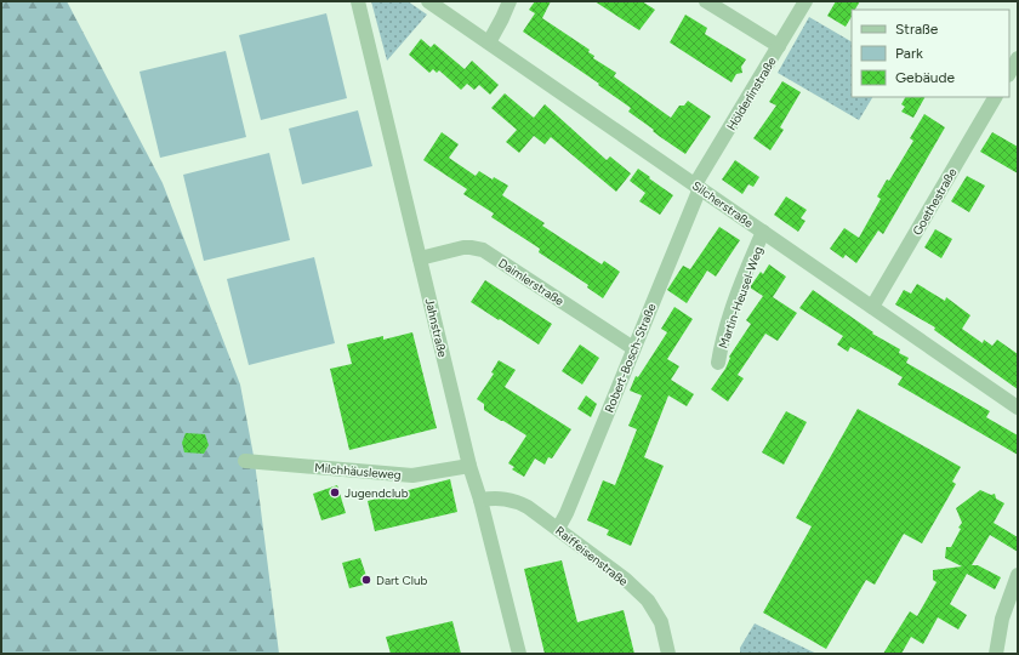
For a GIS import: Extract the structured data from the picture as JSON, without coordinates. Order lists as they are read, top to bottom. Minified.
{"streets":{"street":["Hölderlinstraße","Goethestraße","Silcherstraße","Daimlerstraße","Martin-Heusel-Weg","Jahnstraße","Robert-Bosch-Straße","Milchhäusleweg","Raiffeisenstraße"]},"crossings":[["Hölderlinstraße","Silcherstraße"],["Hölderlinstraße","Robert-Bosch-Straße"],["Goethestraße","Silcherstraße"],["Silcherstraße","Martin-Heusel-Weg"],["Silcherstraße","Robert-Bosch-Straße"],["Daimlerstraße","Jahnstraße"],["Daimlerstraße","Robert-Bosch-Straße"],["Jahnstraße","Milchhäusleweg"],["Jahnstraße","Raiffeisenstraße"],["Robert-Bosch-Straße","Raiffeisenstraße"]],"places":["Jugendclub","Dart Club"],"legend":["Straße","Park","Gebäude"]}
